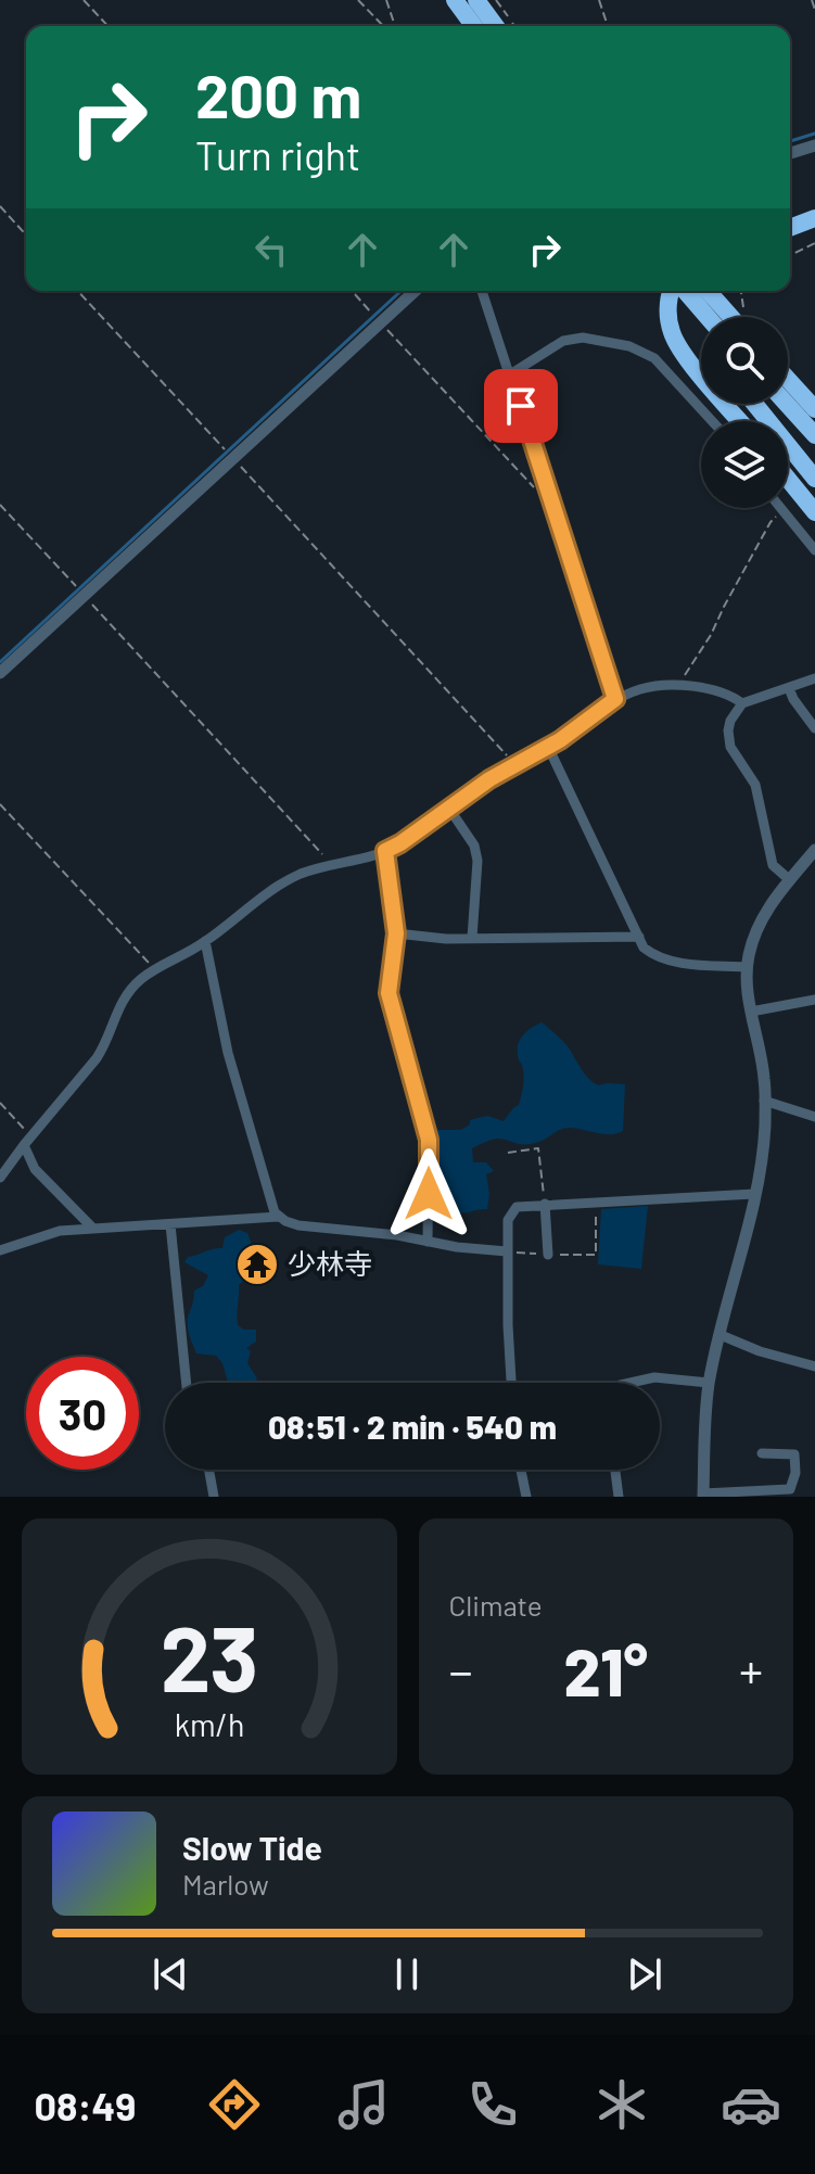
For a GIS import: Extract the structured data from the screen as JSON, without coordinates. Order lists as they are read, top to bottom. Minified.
{"places":{"temple":["少林寺"]},"page":{"turn":["200 m","Turn right"],"limit":"30","trip":"08:51 · 2 min · 540 m","tile":"Climate","heat":["−","21°","+"],"song":["Slow Tide","Marlow"],"tabs":"08:49","gauge":["23","km/h"]}}
